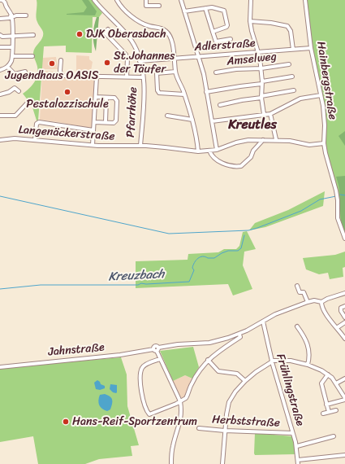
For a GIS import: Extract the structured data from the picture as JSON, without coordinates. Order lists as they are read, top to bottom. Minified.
{"streets":{"street":["Adlerstraße","Amselweg","Hainbergstraße","Pfarrhöhe","Langenäckerstraße","Jahnstraße","Frühlingstraße","Herbststraße"]},"crossings":[["Adlerstraße","Hainbergstraße"],["Adlerstraße","Pfarrhöhe"],["Hainbergstraße","Langenäckerstraße"],["Pfarrhöhe","Langenäckerstraße"],["Jahnstraße","Frühlingstraße"],["Frühlingstraße","Herbststraße"]],"districts":["Kreutles"],"water":["Kreuzbach"],"places":["DJK Oberasbach","St.Johannes der Täufer","Jugendhaus OASIS","Pestalozzischule","Hans-Reif-Sportzentrum"]}
